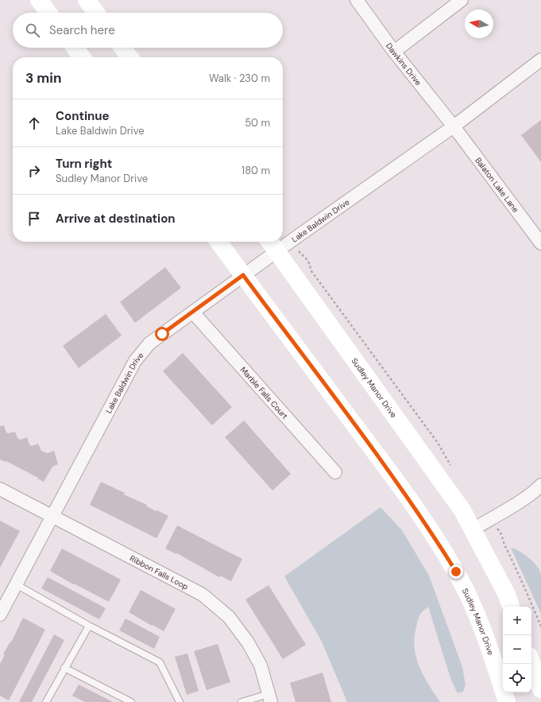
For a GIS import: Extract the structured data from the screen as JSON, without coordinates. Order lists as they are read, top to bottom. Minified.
{"streets":{"main road":["Sudley Manor Drive"],"street":["Dawkins Drive","Balaton Lake Lane","Lake Baldwin Drive","Marble Falls Court","Ribbon Falls Loop"]},"crossings":[["Dawkins Drive","Balaton Lake Lane"],["Dawkins Drive","Lake Baldwin Drive"],["Balaton Lake Lane","Lake Baldwin Drive"],["Lake Baldwin Drive","Sudley Manor Drive"],["Lake Baldwin Drive","Marble Falls Court"],["Lake Baldwin Drive","Ribbon Falls Loop"]],"north":"left","page":{"search":"Search here","heading":["3 min","Walk · 230 m"],"list":[["Continue","Lake Baldwin Drive","50 m"],["Turn right","Sudley Manor Drive","180 m"],"Arrive at destination"],"map_buttons":["+","−"]}}
